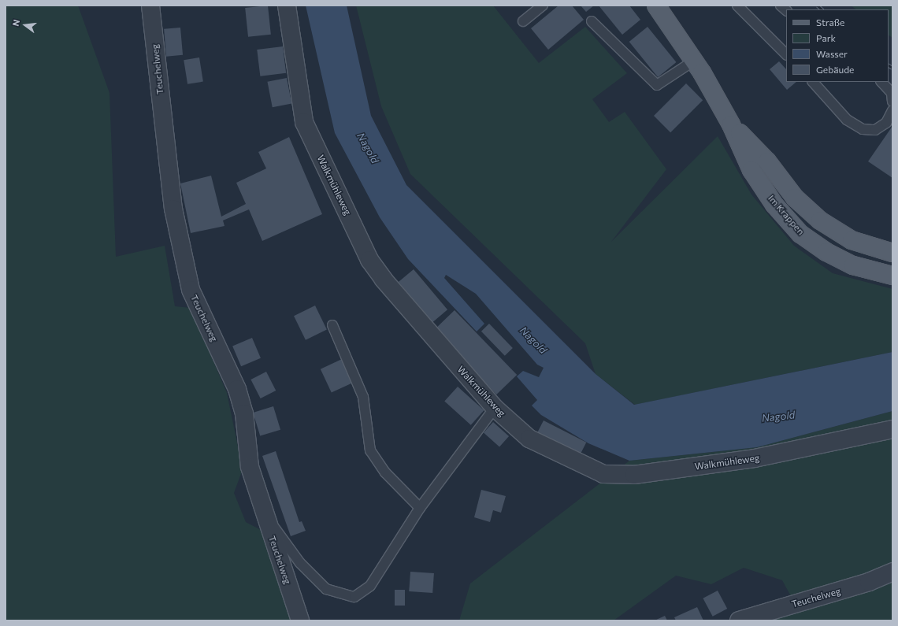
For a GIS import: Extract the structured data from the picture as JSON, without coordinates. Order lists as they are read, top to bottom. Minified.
{"streets":{"main road":["Im Krappen"],"street":["Teuchelweg","Walkmühleweg"]},"water":["Nagold"],"legend":["Straße","Park","Wasser","Gebäude"],"north":"left"}
